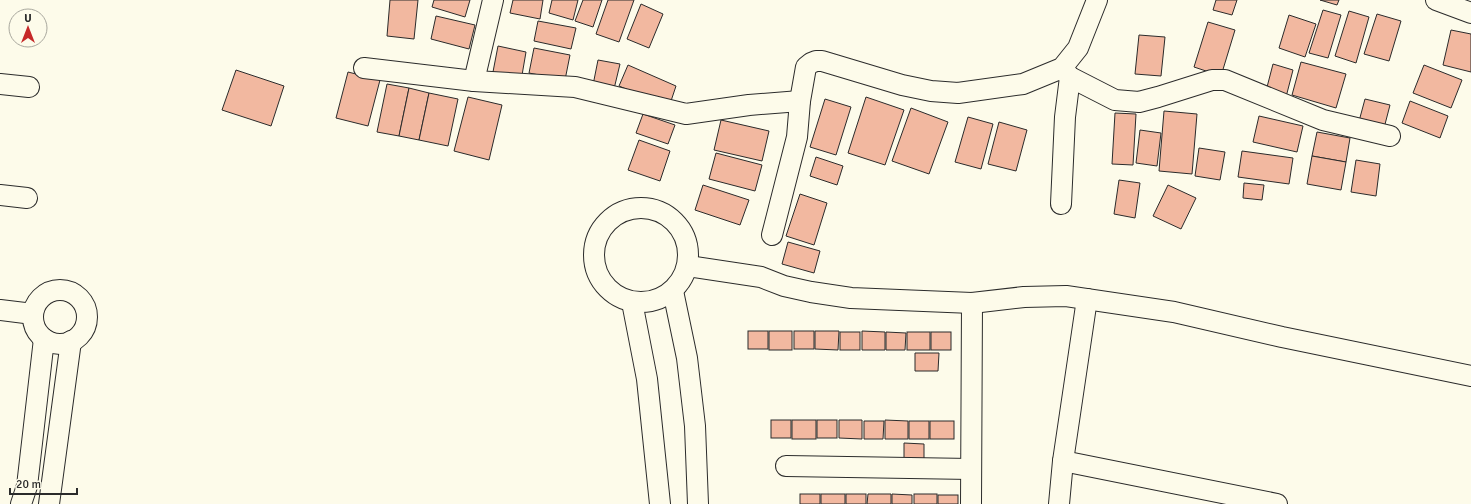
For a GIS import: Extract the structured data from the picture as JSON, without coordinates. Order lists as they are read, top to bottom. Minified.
{"scale_bar":"20 m","north":"top"}
